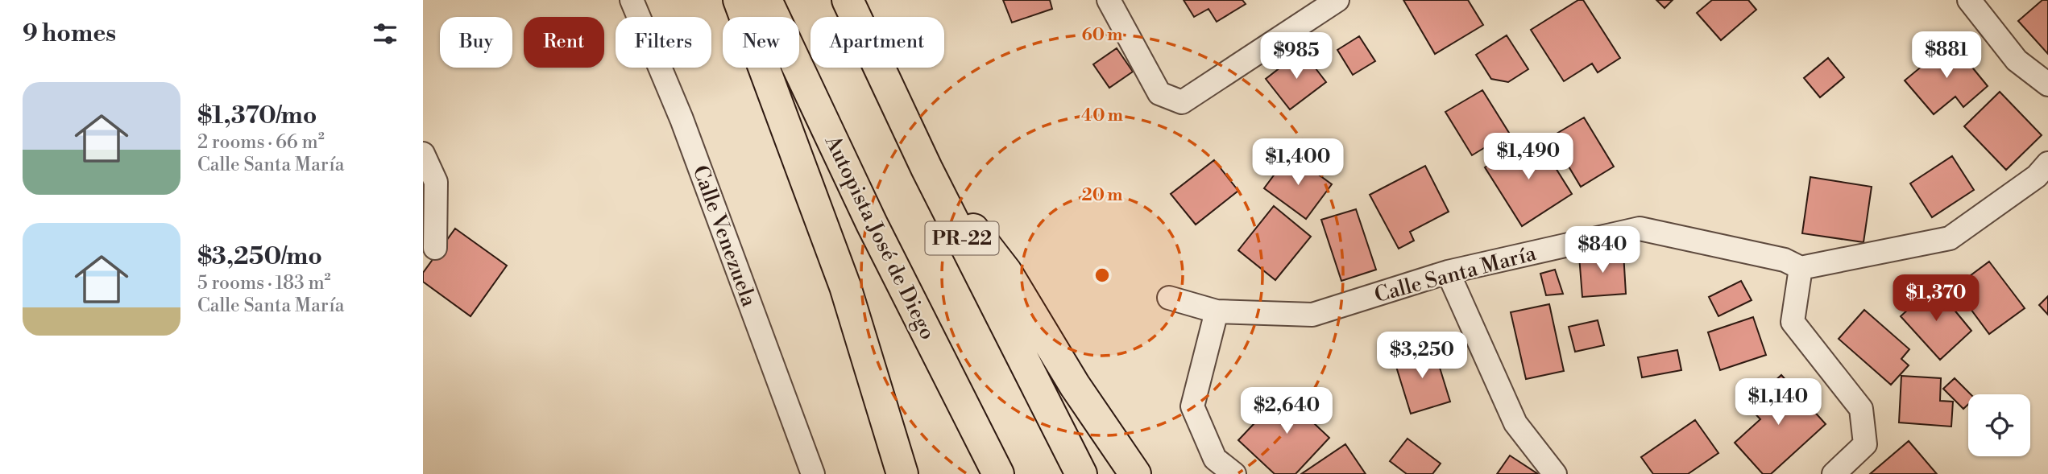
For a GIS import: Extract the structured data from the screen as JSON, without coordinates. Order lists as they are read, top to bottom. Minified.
{"streets":{"highway":["Autopista José de Diego","PR-22"],"street":["Calle Venezuela","Calle Santa María"]},"page":{"heading":"9 homes","chip":["Buy","Rent","Filters","New","Apartment"],"price":["$881","$985","$1,490","$1,400","$840","$1,370","$3,250","$1,140","$2,640"],"list":[{"name":"$1,370/mo","note":"2 rooms · 66 m² · Calle Santa María"},{"name":"$3,250/mo","note":"5 rooms · 183 m² · Calle Santa María"}]},"rings":["60 m","40 m","20 m"]}
